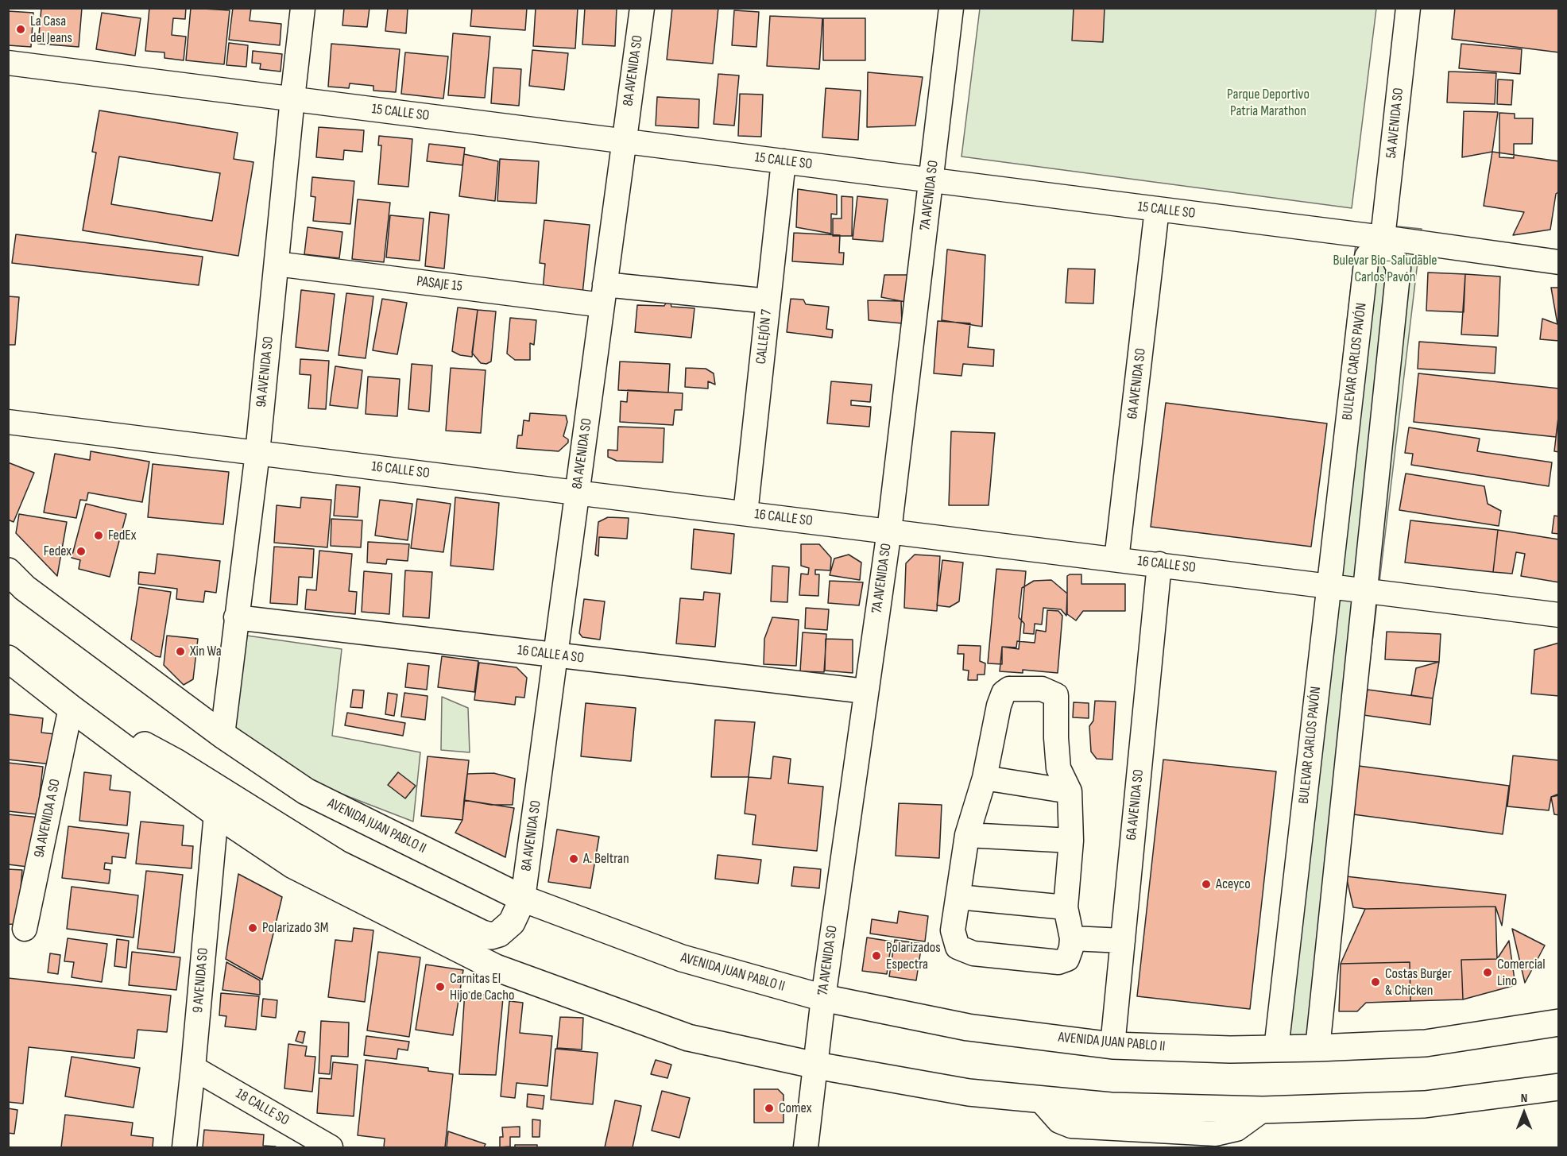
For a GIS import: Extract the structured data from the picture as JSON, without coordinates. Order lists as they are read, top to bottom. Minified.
{"streets":{"highway":["AVENIDA JUAN PABLO II"],"street":["8A AVENIDA SO","15 CALLE SO","5A AVENIDA SO","7A AVENIDA SO","PASAJE 15","CALLEJÓN 7","BULEVAR CARLOS PAVÓN","9A AVENIDA SO","6A AVENIDA SO","16 CALLE SO","16 CALLE A SO","9A AVENIDA A SO","9 AVENIDA SO","18 CALLE SO"]},"crossings":[["8A AVENIDA SO","15 CALLE SO"],["8A AVENIDA SO","PASAJE 15"],["8A AVENIDA SO","16 CALLE SO"],["8A AVENIDA SO","16 CALLE A SO"],["8A AVENIDA SO","AVENIDA JUAN PABLO II"],["15 CALLE SO","5A AVENIDA SO"],["15 CALLE SO","7A AVENIDA SO"],["15 CALLE SO","CALLEJÓN 7"],["15 CALLE SO","BULEVAR CARLOS PAVÓN"],["15 CALLE SO","9A AVENIDA SO"],["15 CALLE SO","6A AVENIDA SO"],["5A AVENIDA SO","BULEVAR CARLOS PAVÓN"],["7A AVENIDA SO","16 CALLE SO"],["7A AVENIDA SO","16 CALLE A SO"],["7A AVENIDA SO","AVENIDA JUAN PABLO II"],["PASAJE 15","CALLEJÓN 7"],["PASAJE 15","9A AVENIDA SO"],["CALLEJÓN 7","16 CALLE SO"],["BULEVAR CARLOS PAVÓN","16 CALLE SO"],["BULEVAR CARLOS PAVÓN","AVENIDA JUAN PABLO II"],["9A AVENIDA SO","16 CALLE SO"],["9A AVENIDA SO","16 CALLE A SO"],["9A AVENIDA SO","AVENIDA JUAN PABLO II"],["6A AVENIDA SO","16 CALLE SO"],["6A AVENIDA SO","AVENIDA JUAN PABLO II"],["9 AVENIDA SO","18 CALLE SO"]],"parks":["Parque Deportivo Patria Marathon","Bulevar Bio-Saludable Carlos Pavón"],"places":["La Casa del Jeans","FedEx","Fedex","Xin Wa","A. Beltran","Aceyco","Polarizado 3M","Polarizados Espectra","Comercial Lino","Costas Burger & Chicken","Carnitas El Hijo de Cacho","Comex"],"north":"top"}
